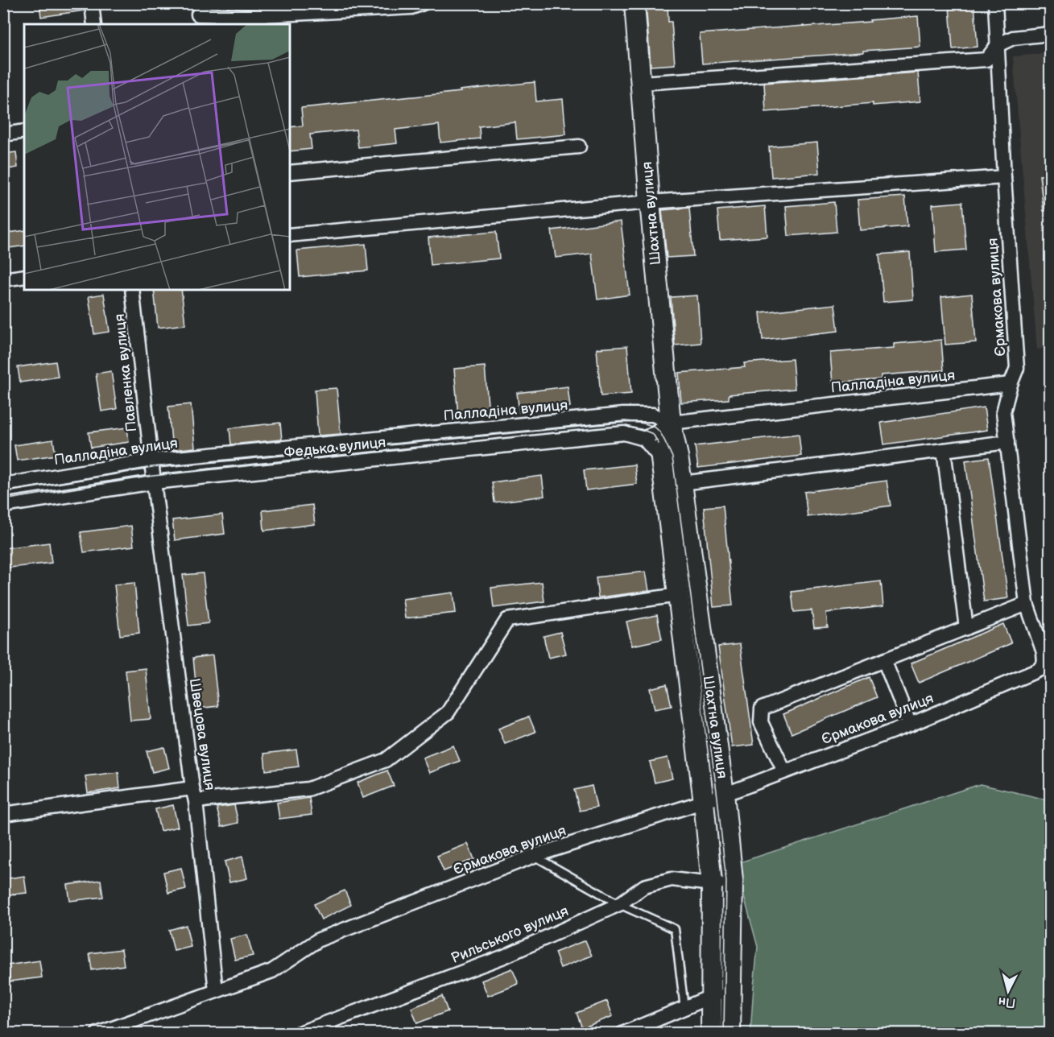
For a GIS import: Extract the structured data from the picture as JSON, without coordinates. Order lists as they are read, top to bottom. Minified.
{"streets":{"main road":["Шахтна вулиця"],"street":["Єрмакова вулиця","Павленка вулиця","Палладіна вулиця","Федька вулиця","Швецова вулиця","Рильського вулиця"]},"crossings":[["Шахтна вулиця","Єрмакова вулиця"],["Шахтна вулиця","Палладіна вулиця"],["Шахтна вулиця","Рильського вулиця"],["Єрмакова вулиця","Палладіна вулиця"],["Єрмакова вулиця","Швецова вулиця"],["Павленка вулиця","Палладіна вулиця"],["Павленка вулиця","Федька вулиця"],["Павленка вулиця","Швецова вулиця"],["Федька вулиця","Швецова вулиця"]],"north":"bottom"}
